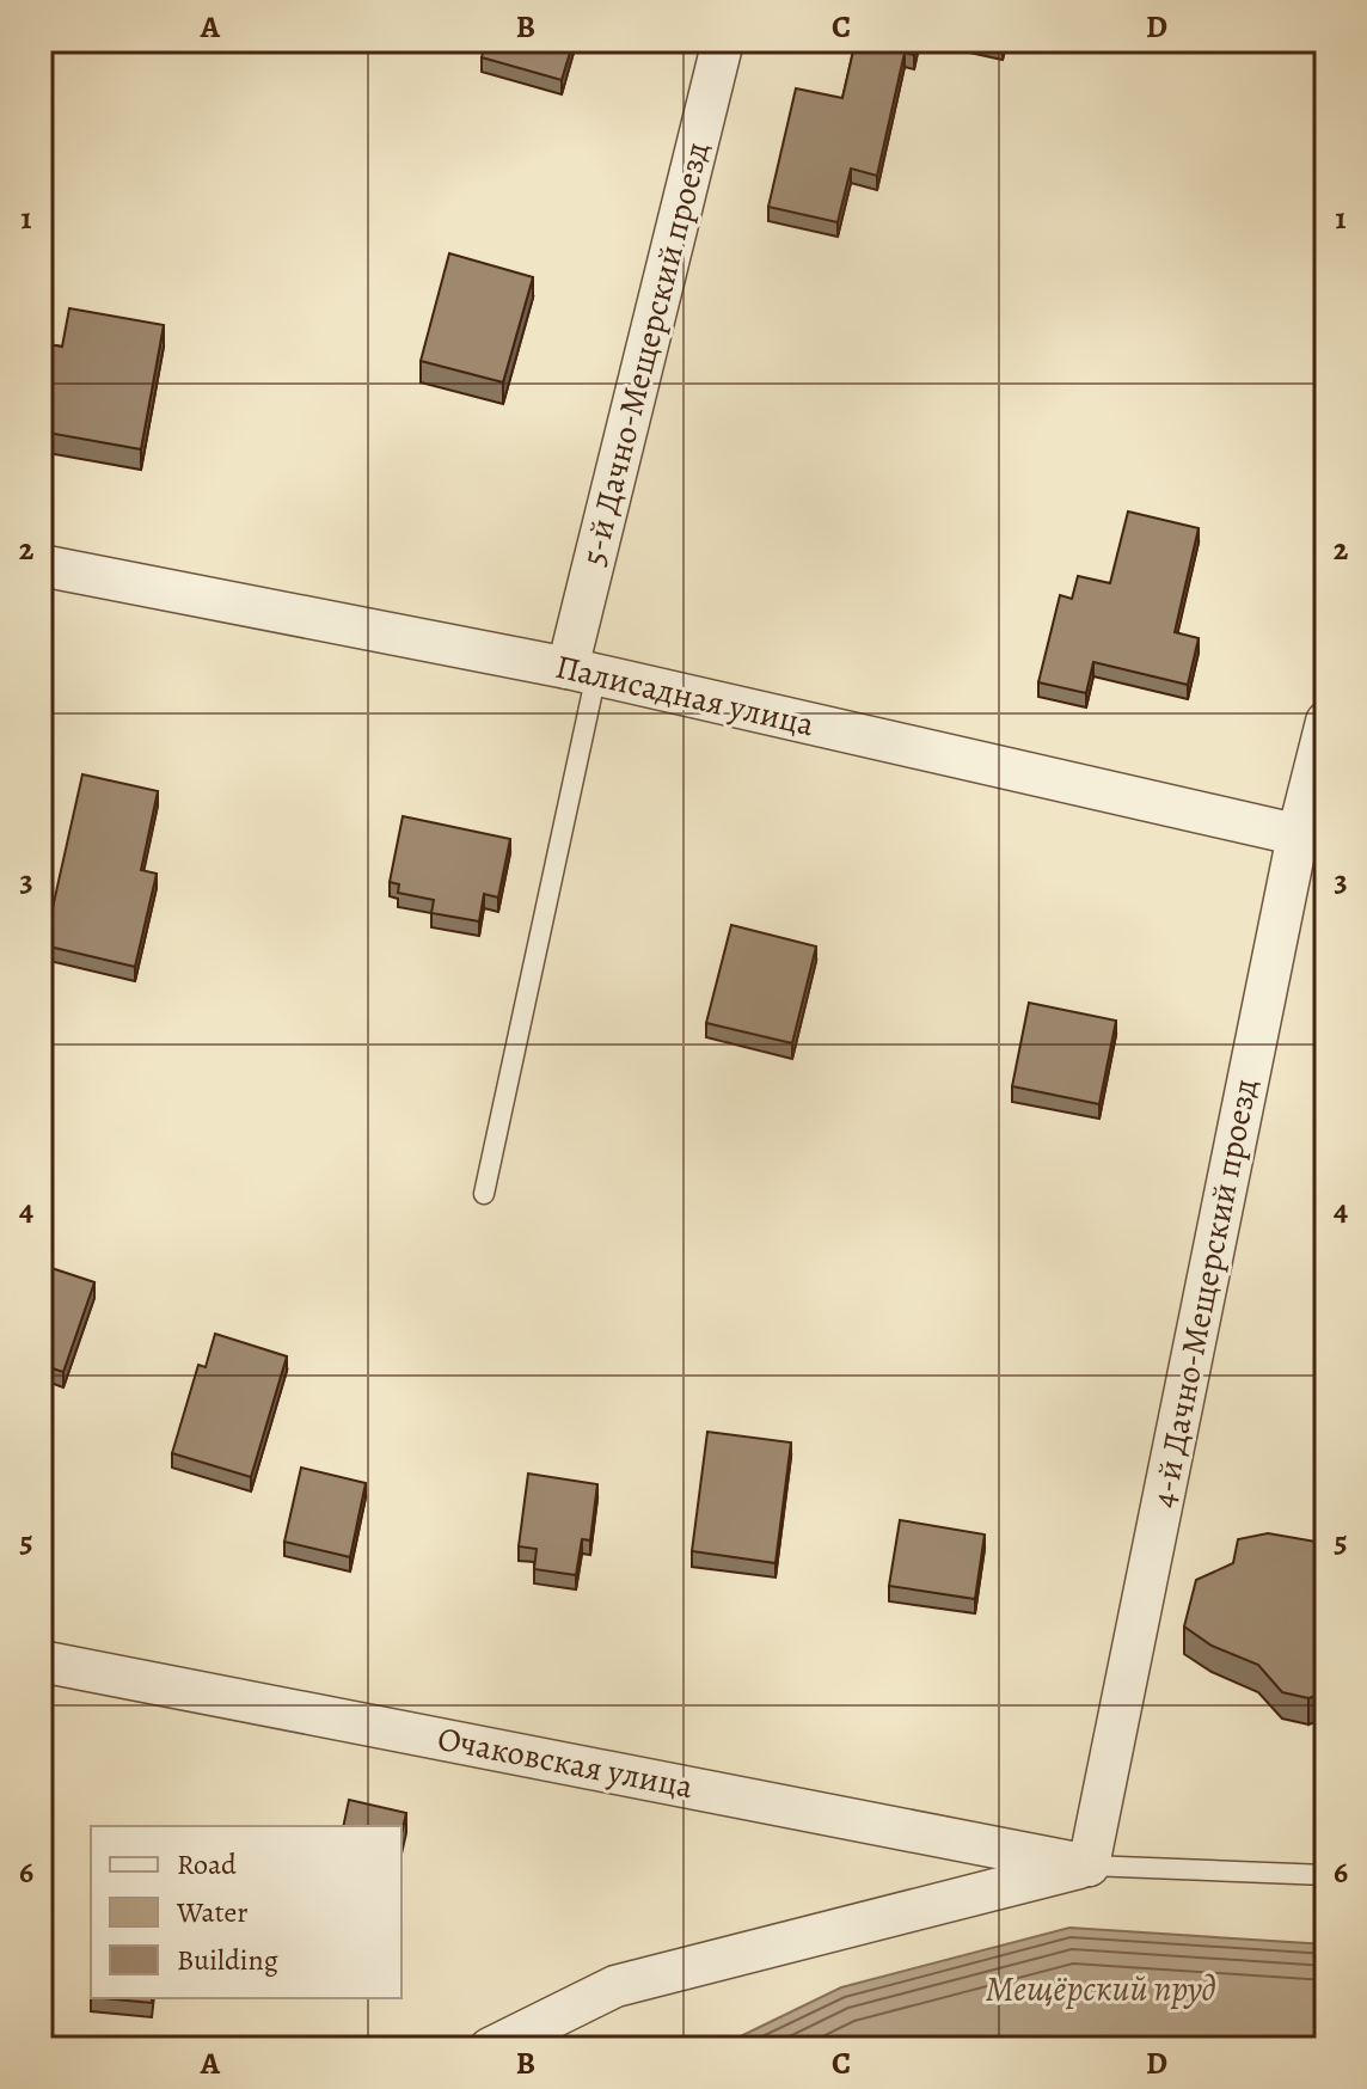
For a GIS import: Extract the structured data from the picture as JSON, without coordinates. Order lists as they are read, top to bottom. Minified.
{"streets":{"street":["5-й Дачно-Мещерский проезд","Палисадная улица","4-й Дачно-Мещерский проезд","Очаковская улица"]},"crossings":[["5-й Дачно-Мещерский проезд","Палисадная улица"],["Палисадная улица","4-й Дачно-Мещерский проезд"],["4-й Дачно-Мещерский проезд","Очаковская улица"]],"water":["Мещёрский пруд"],"legend":["Road","Water","Building"],"grid":{"columns":["A","B","C","D"],"rows":["1","2","3","4","5","6"]}}
